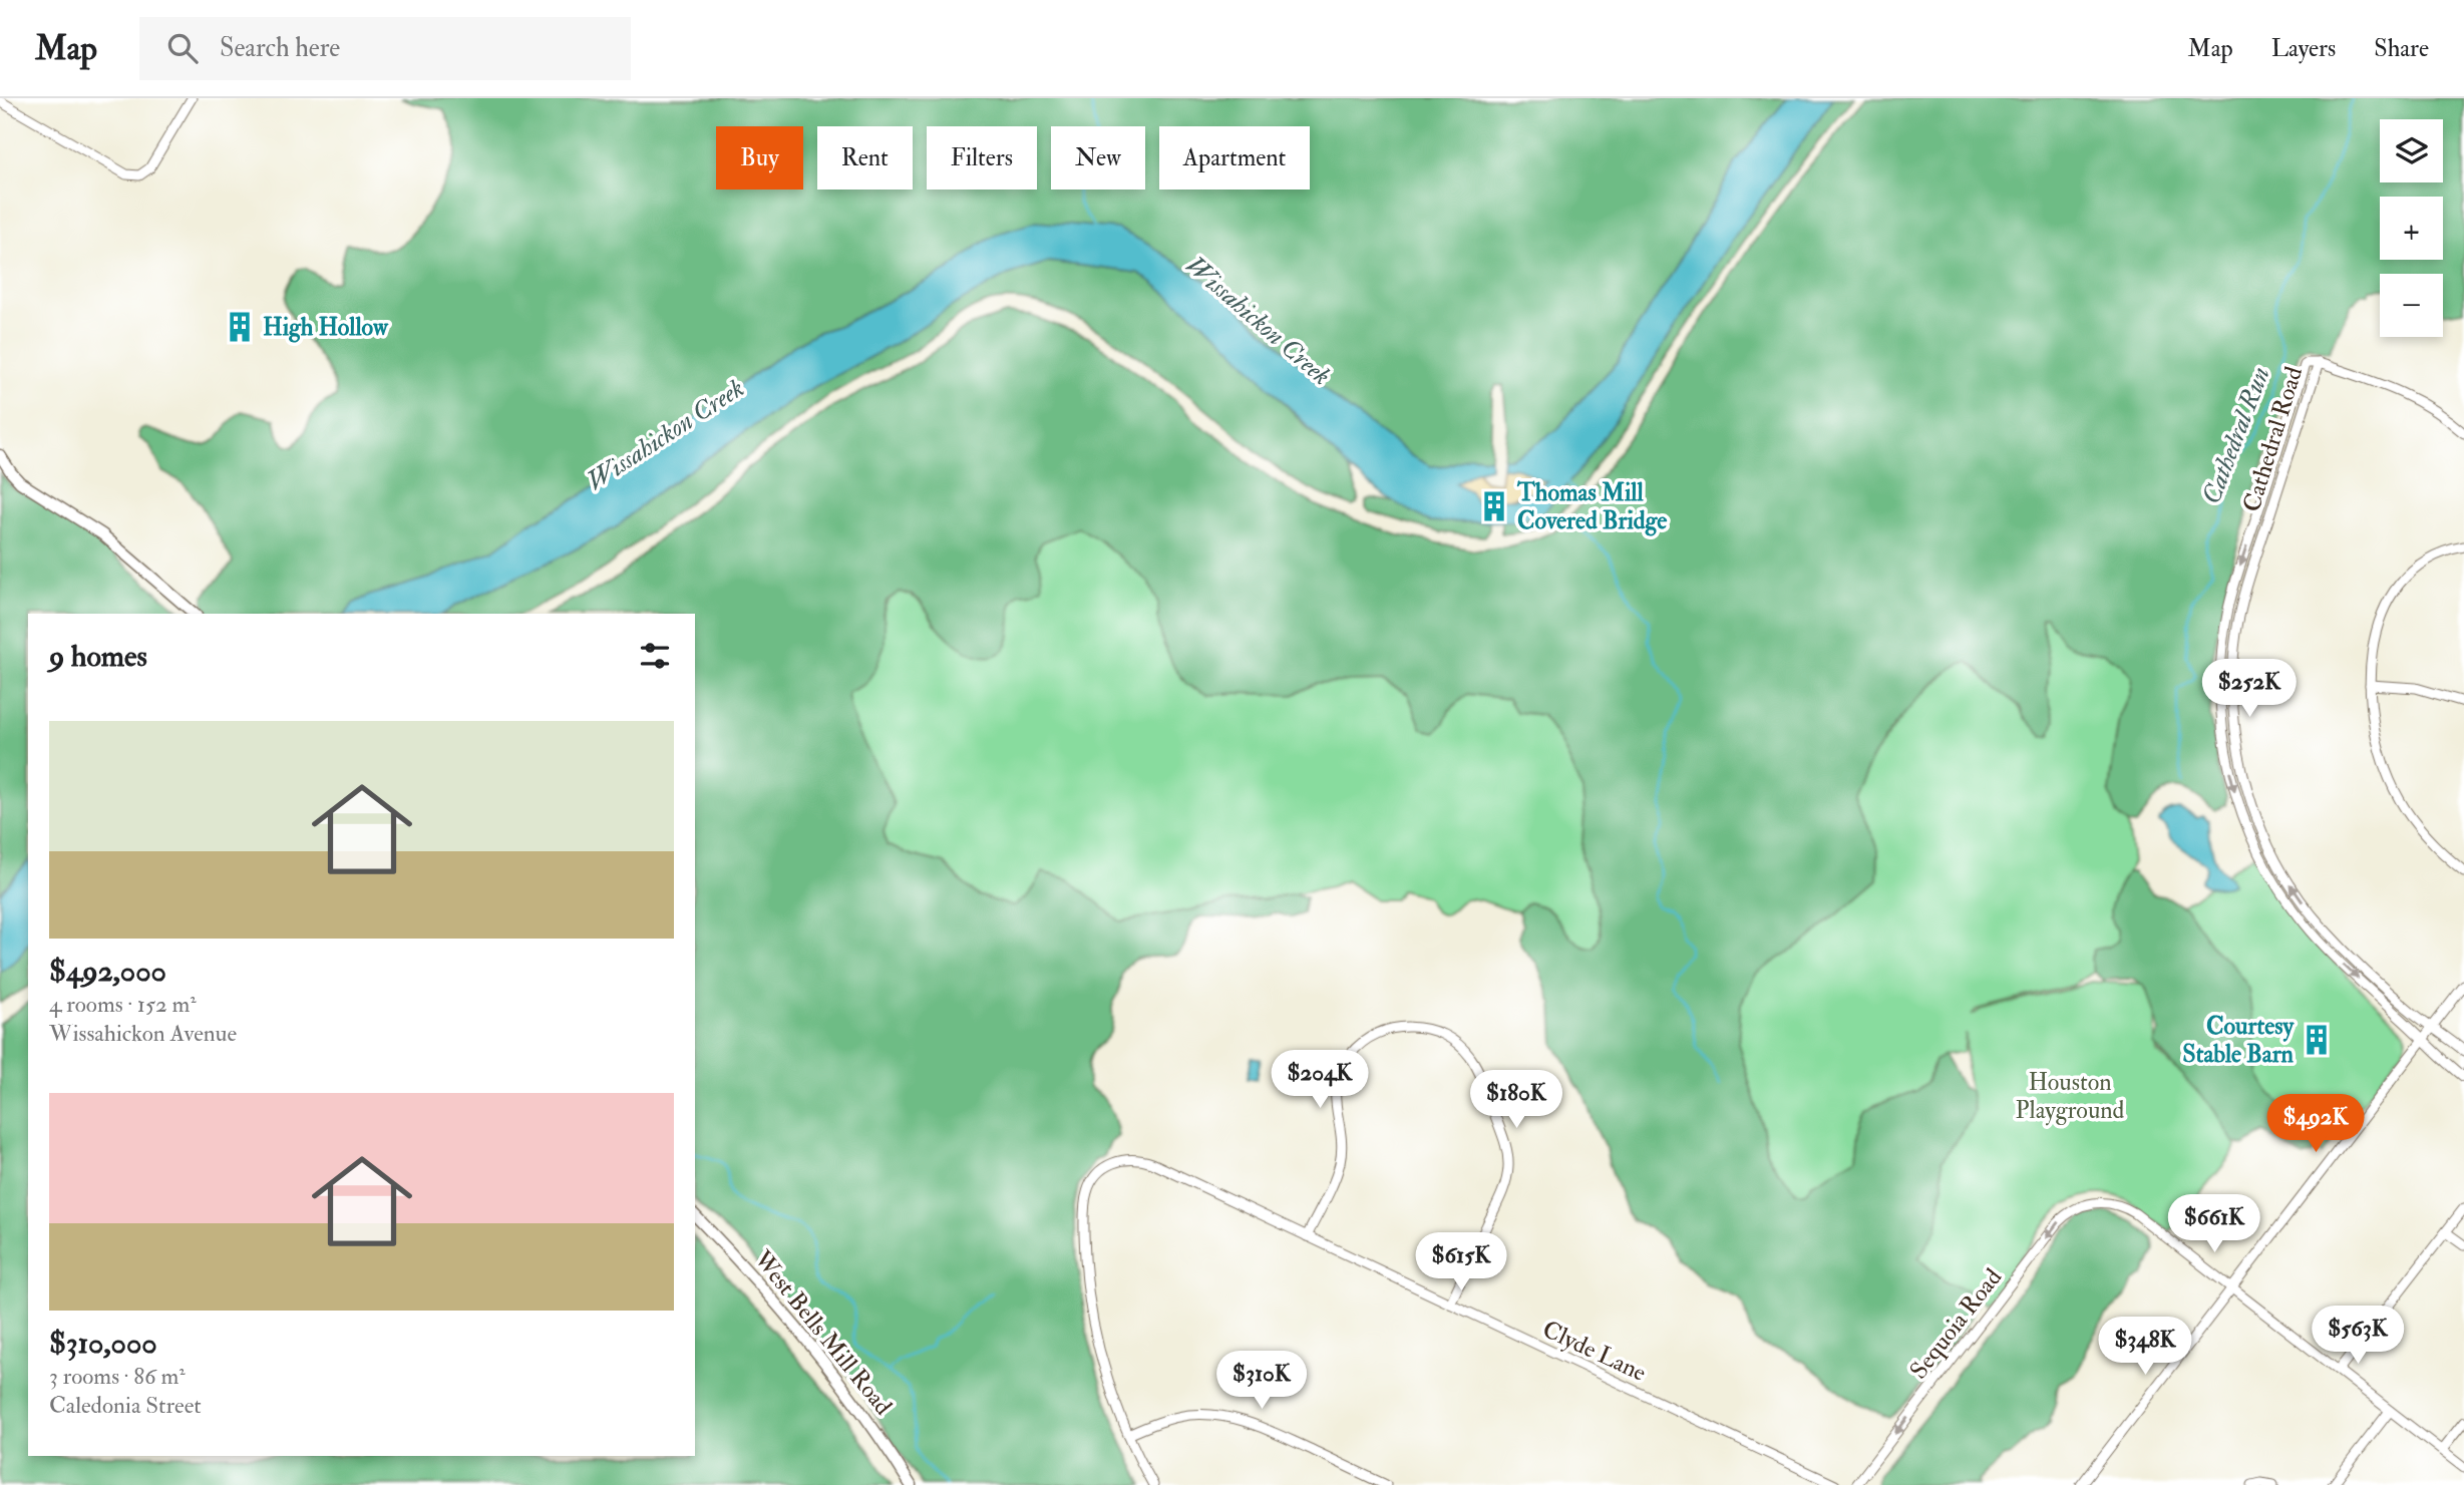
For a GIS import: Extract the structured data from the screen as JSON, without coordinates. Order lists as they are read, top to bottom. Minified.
{"streets":{"street":["Cathedral Road","Sequoia Road","West Bells Mill Road","Clyde Lane"]},"water":["Wissahickon Creek","Cathedral Run"],"parks":["Houston Playground"],"places":{"building":["High Hollow","Thomas Mill Covered Bridge","Courtesy Stable Barn"]},"page":{"header":"Map","search":"Search here","nav":["Map","Layers","Share"],"map_buttons":["+","−"],"chip":["Buy","Rent","Filters","New","Apartment"],"heading":"9 homes","price":["$252K","$204K","$180K","$492K","$661K","$615K","$563K","$348K","$310K"],"list":[{"name":"$492,000","note":"4 rooms · 152 m² · Wissahickon Avenue"},{"name":"$310,000","note":"3 rooms · 86 m² · Caledonia Street"}]}}
